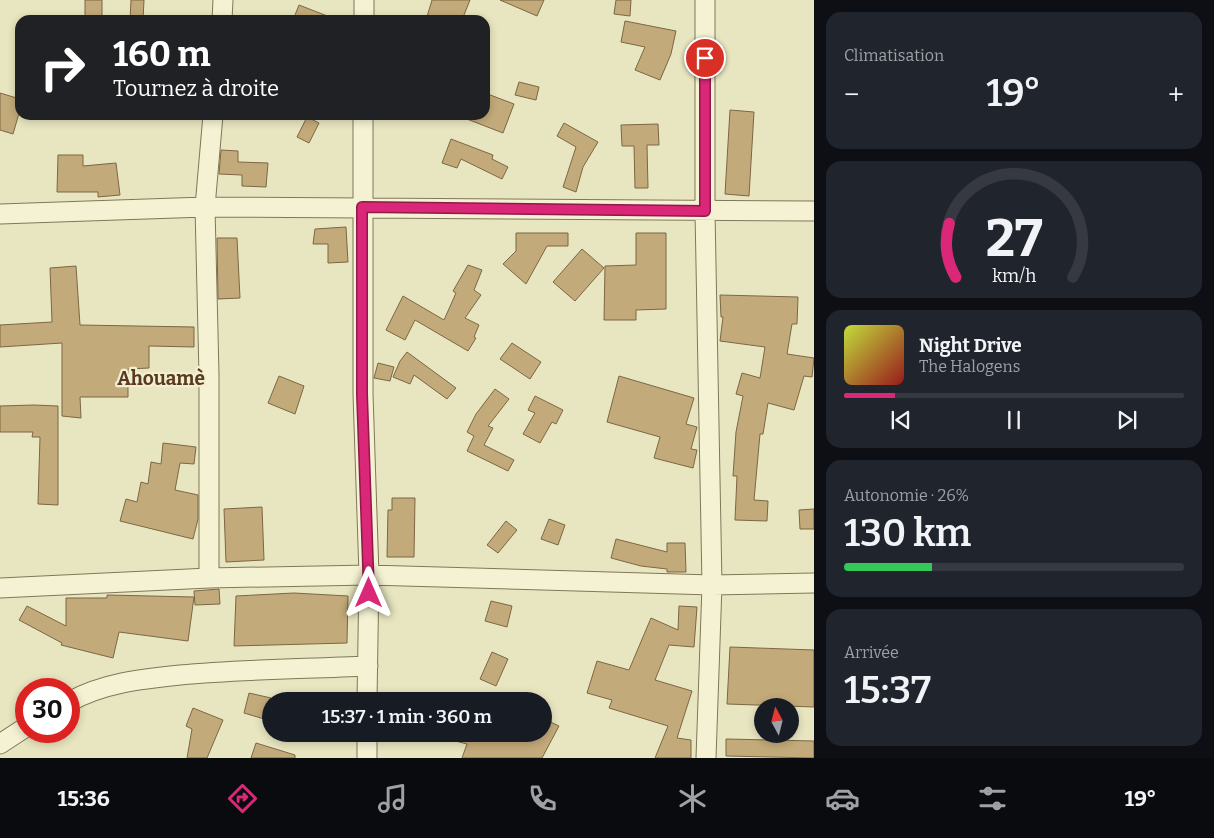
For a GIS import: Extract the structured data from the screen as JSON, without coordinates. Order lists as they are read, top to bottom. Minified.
{"districts":["Ahouamè"],"north":"top","page":{"tile":["Climatisation",["Autonomie · 26%","130 km"],["Arrivée","15:37"]],"turn":["160 m","Tournez à droite"],"heat":["−","19°","+"],"song":["Night Drive","The Halogens"],"limit":"30","trip":"15:37 · 1 min · 360 m","tabs":["15:36","19°"],"gauge":["27","km/h"]}}
